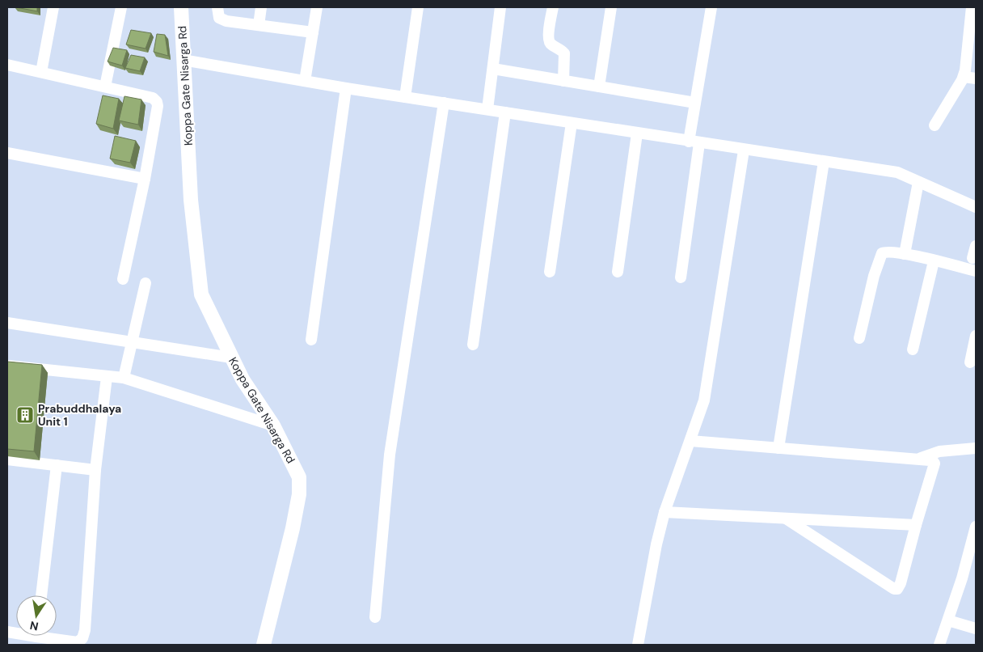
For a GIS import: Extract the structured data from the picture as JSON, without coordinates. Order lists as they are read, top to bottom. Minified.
{"streets":{"street":["Koppa Gate Nisarga Rd"]},"places":{"building":["Prabuddhalaya Unit 1"]},"north":"bottom"}
